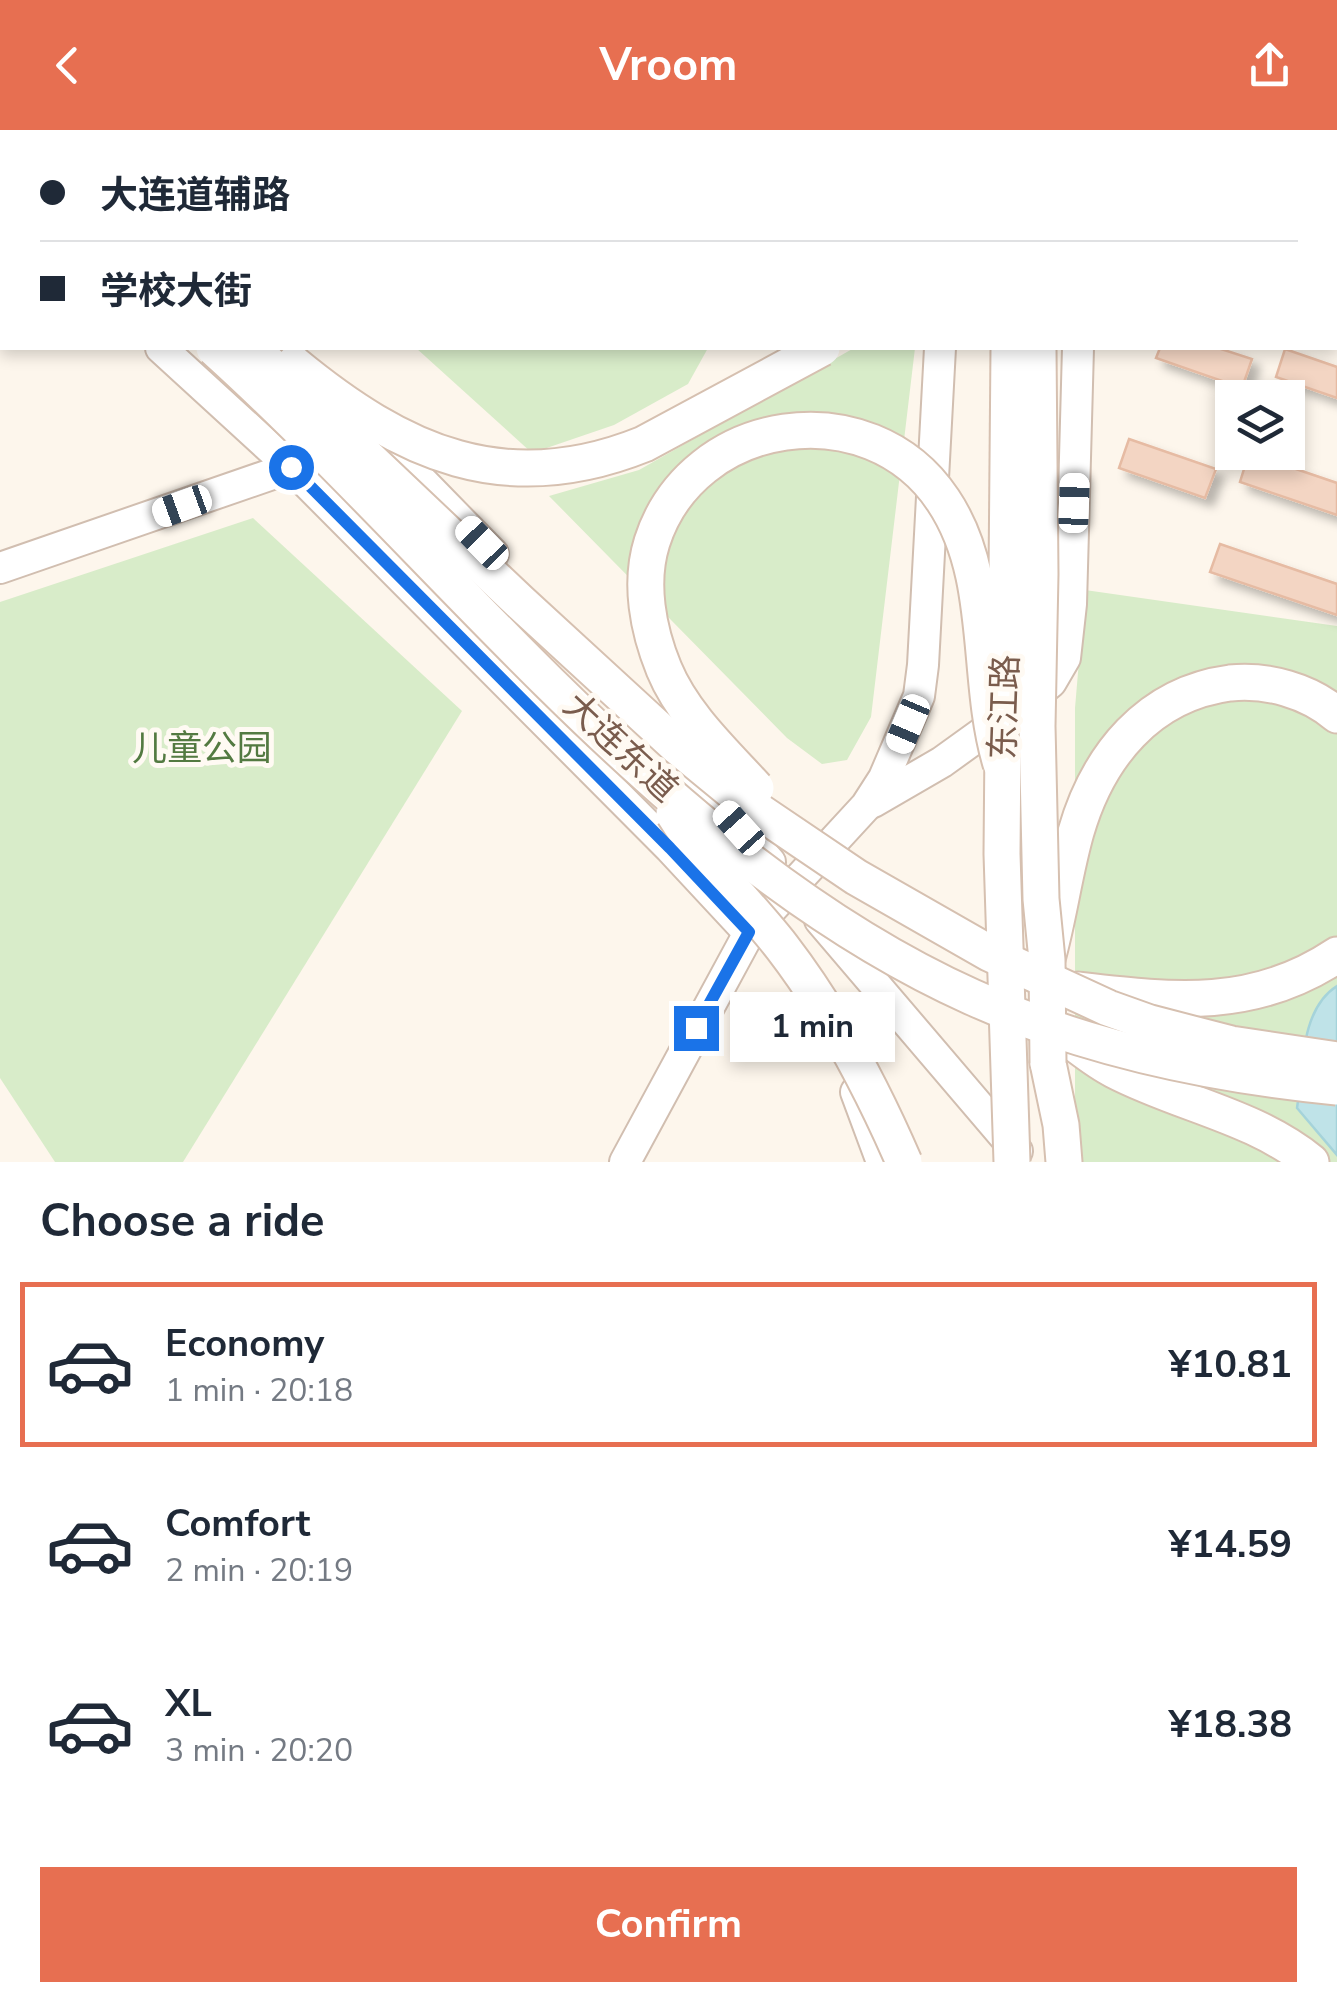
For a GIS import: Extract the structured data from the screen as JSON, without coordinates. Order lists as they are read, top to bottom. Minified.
{"streets":{"main road":["东江路","大连东道"]},"crossings":[["东江路","大连东道"]],"parks":["儿童公园"],"page":{"header":"Vroom","banner":["大连道辅路","学校大街"],"bubble":"1 min","heading":"Choose a ride","list":[{"name":"Economy","note":"1 min · 20:18","value":"¥10.81"},{"name":"Comfort","note":"2 min · 20:19","value":"¥14.59"},{"name":"XL","note":"3 min · 20:20","value":"¥18.38"}],"buttons":"Confirm"}}
